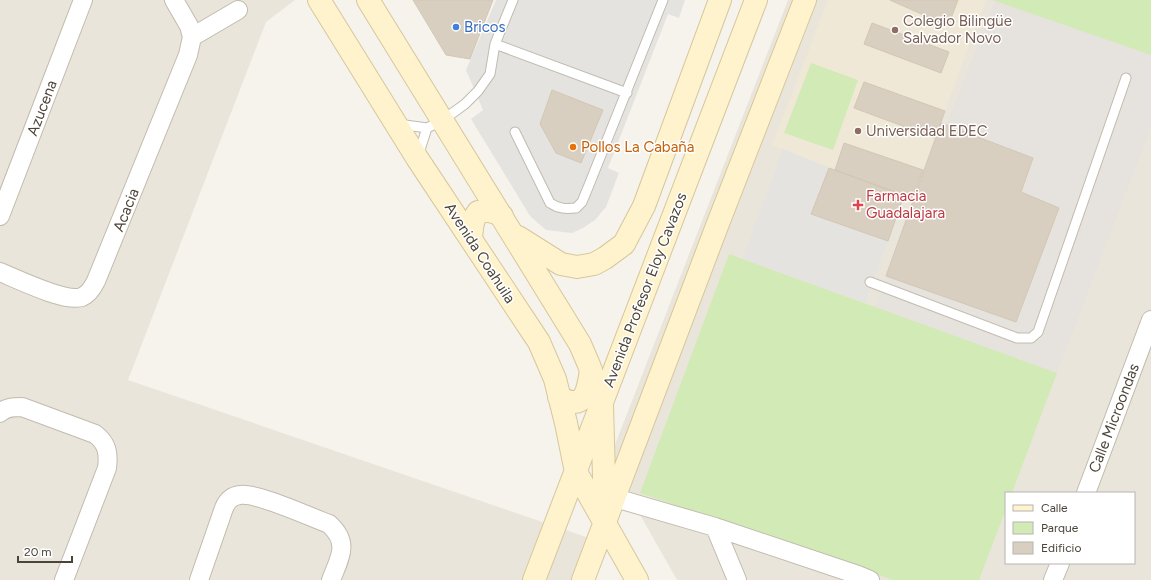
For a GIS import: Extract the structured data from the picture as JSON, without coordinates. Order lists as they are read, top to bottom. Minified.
{"streets":{"main road":["Avenida Coahuila","Avenida Profesor Eloy Cavazos"],"street":["Azucena","Acacia","Calle Microondas"]},"crossings":[["Avenida Coahuila","Avenida Profesor Eloy Cavazos"]],"places":{"other":["Bricos","Colegio Bilingüe Salvador Novo","Universidad EDEC","Pollos La Cabaña"],"health":["Farmacia Guadalajara"]},"legend":["Calle","Parque","Edificio"],"scale_bar":"20 m"}
